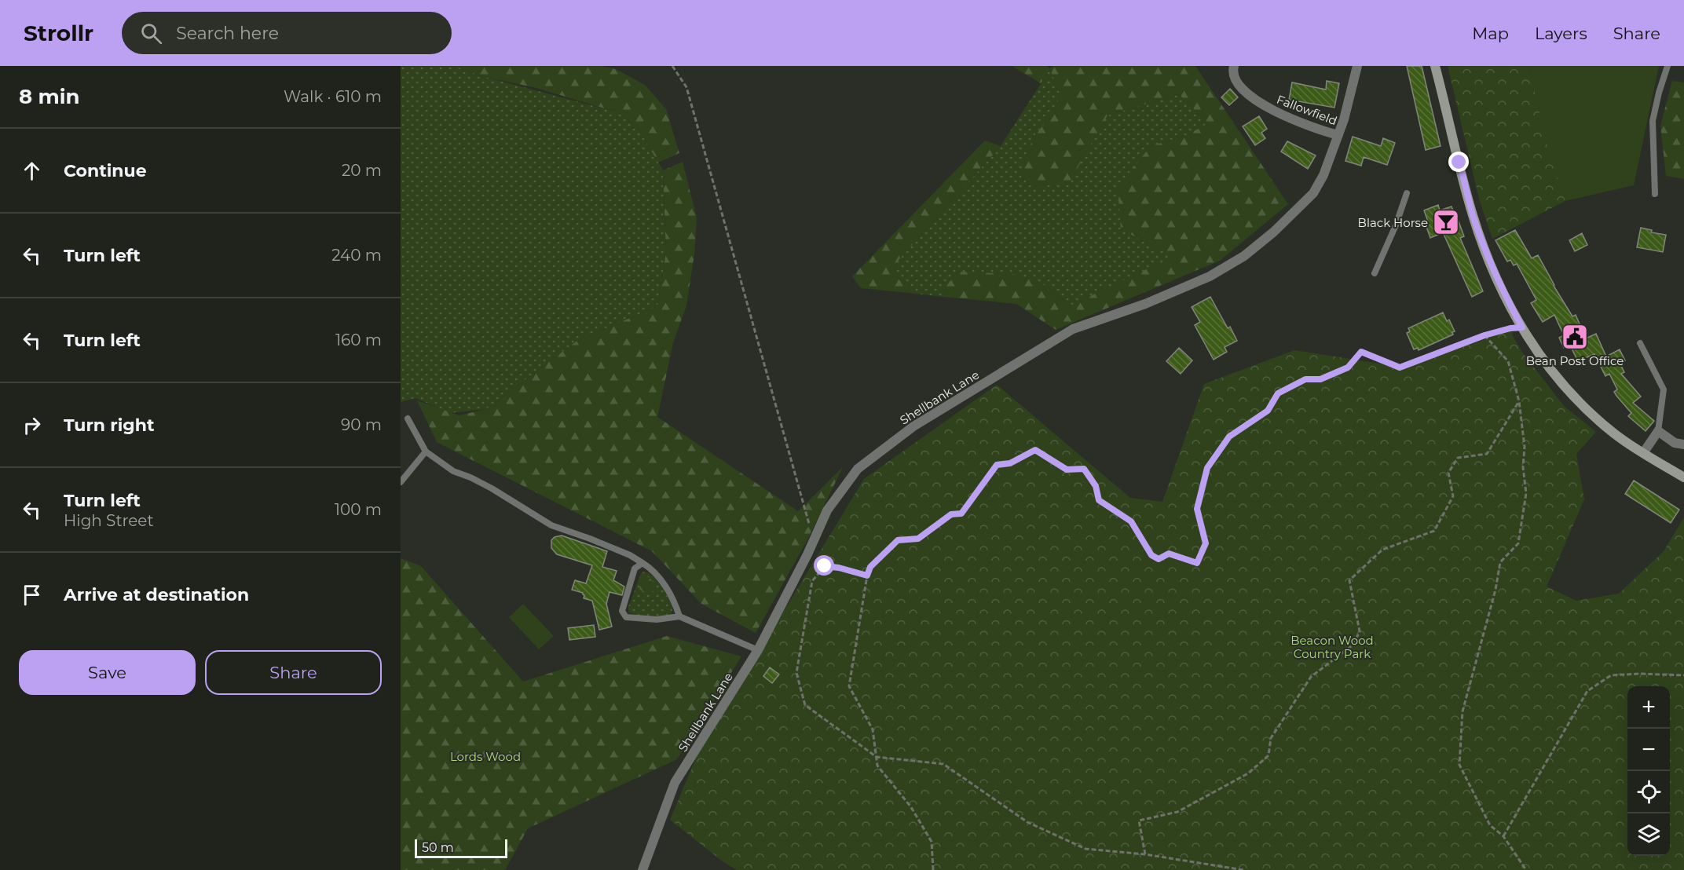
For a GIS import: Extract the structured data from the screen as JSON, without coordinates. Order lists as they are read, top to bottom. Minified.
{"streets":{"street":["Fallowfield","Shellbank Lane"]},"crossings":[["Fallowfield","Shellbank Lane"]],"parks":["Beacon Wood Country Park","Lords Wood"],"places":{"bar":["Black Horse"],"public building":["Bean Post Office"]},"scale_bar":"50 m","page":{"header":"Strollr","search":"Search here","nav":["Map","Layers","Share"],"heading":["8 min","Walk · 610 m"],"list":[["Continue","20 m"],["Turn left","240 m"],["Turn left","160 m"],["Turn right","90 m"],["Turn left","High Street","100 m"],"Arrive at destination"],"buttons":["Save","Share"],"map_buttons":["+","−"],"scale":"50 m"}}
